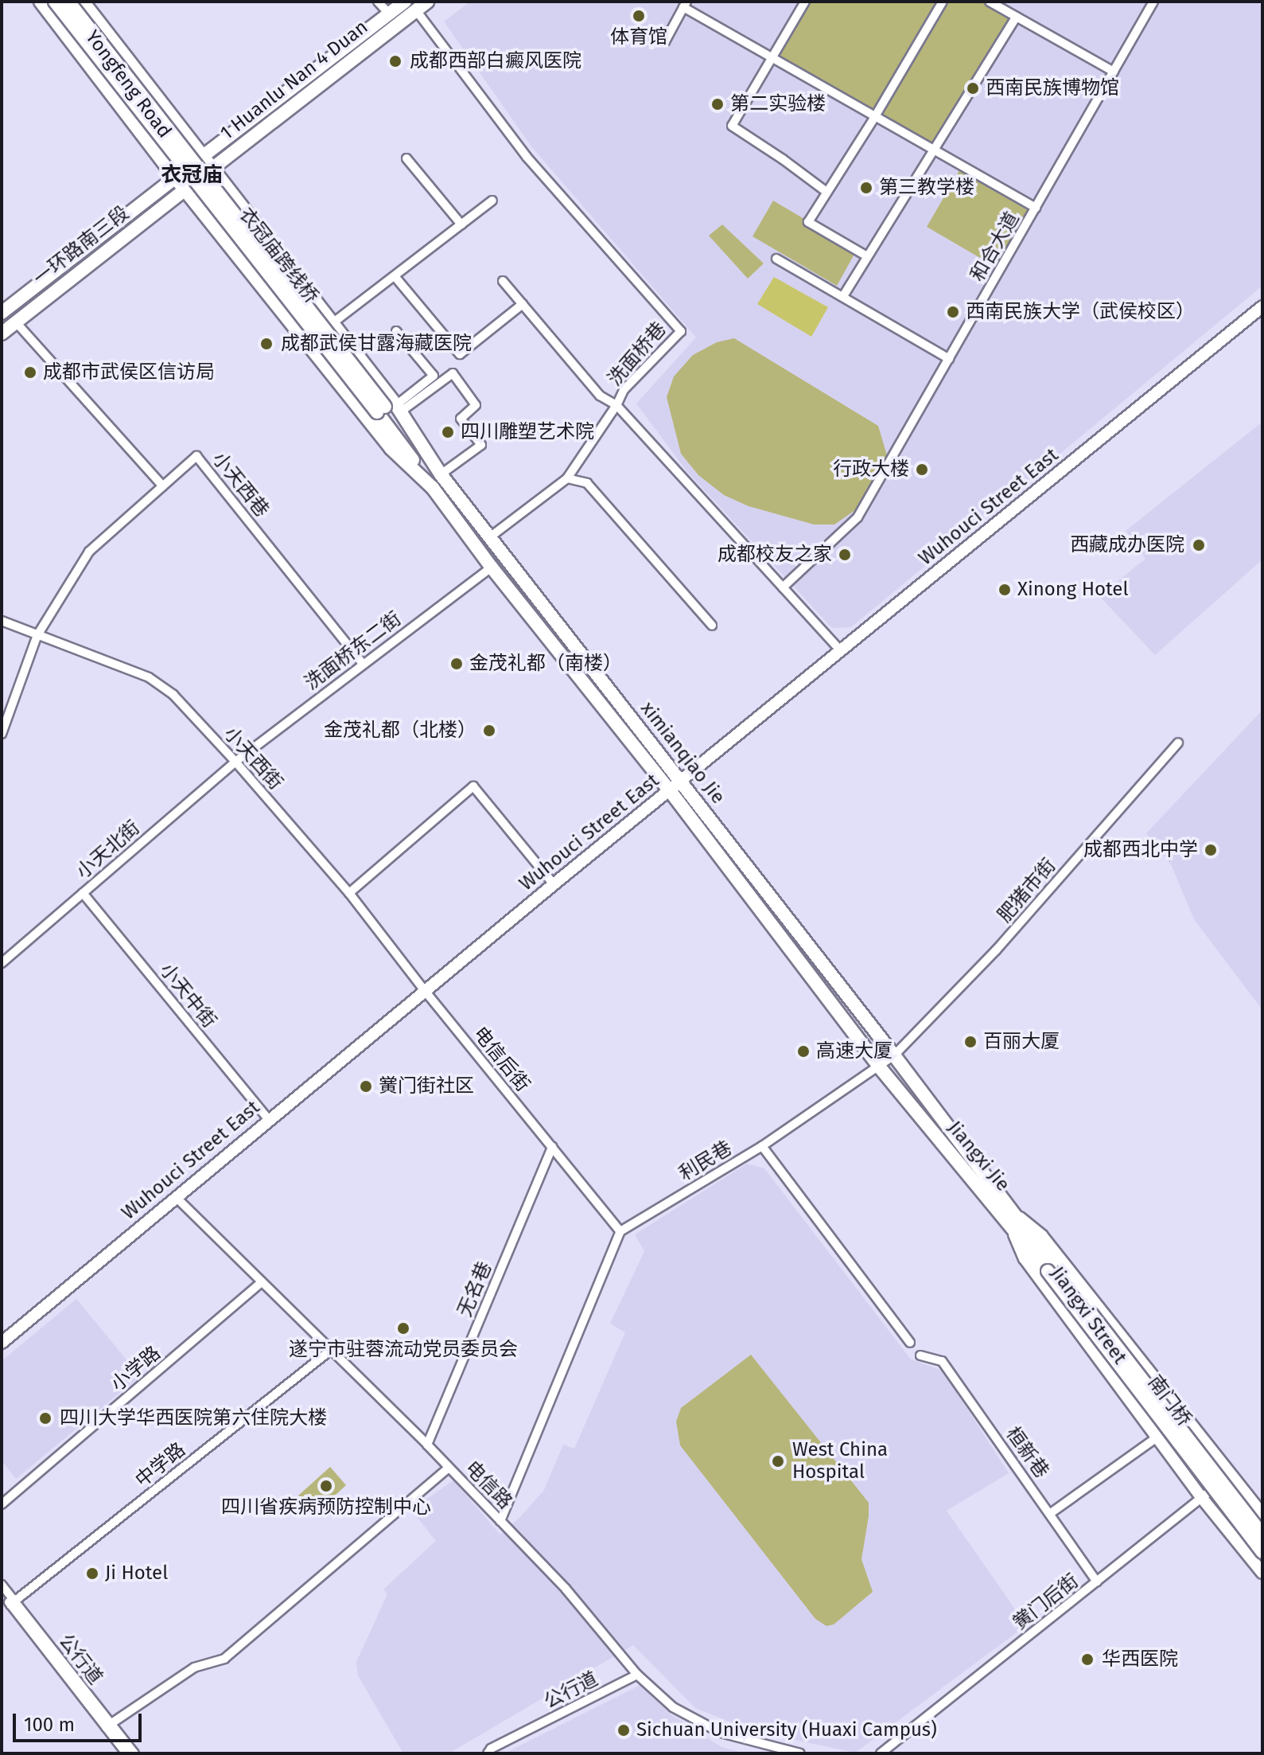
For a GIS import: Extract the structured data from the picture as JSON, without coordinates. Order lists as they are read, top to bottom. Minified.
{"streets":{"main road":["1 Huanlu Nan 4 Duan","Yongfeng Road","一环路南三段","衣冠庙跨线桥","ximianqiao Jie","Jiangxi Jie","南门桥"],"street":["和合大道","洗面桥巷","小天西巷","Wuhouci Street East","洗面桥东二街","小天西街","小天北街","肥猪市街","小天中街","电信后街","利民巷","无名巷","Jiangxi Street","小学路","桓新巷","中学路","电信路","黉门后街","公行道"]},"crossings":[["1 Huanlu Nan 4 Duan","Yongfeng Road"],["1 Huanlu Nan 4 Duan","一环路南三段"],["1 Huanlu Nan 4 Duan","洗面桥巷"],["1 Huanlu Nan 4 Duan","ximianqiao Jie"],["Yongfeng Road","一环路南三段"],["Yongfeng Road","ximianqiao Jie"],["一环路南三段","ximianqiao Jie"],["和合大道","洗面桥巷"],["衣冠庙跨线桥","ximianqiao Jie"],["洗面桥巷","Wuhouci Street East"],["小天西巷","洗面桥东二街"],["小天西巷","小天西街"],["Wuhouci Street East","ximianqiao Jie"],["Wuhouci Street East","小天西街"],["Wuhouci Street East","小天中街"],["Wuhouci Street East","电信后街"],["Wuhouci Street East","电信路"],["洗面桥东二街","ximianqiao Jie"],["洗面桥东二街","小天西街"],["洗面桥东二街","小天北街"],["ximianqiao Jie","肥猪市街"],["ximianqiao Jie","Jiangxi Jie"],["ximianqiao Jie","利民巷"],["小天西街","小天北街"],["小天西街","电信后街"],["小天北街","小天中街"],["肥猪市街","Jiangxi Jie"],["肥猪市街","利民巷"],["电信后街","无名巷"],["Jiangxi Jie","利民巷"],["Jiangxi Jie","Jiangxi Street"],["Jiangxi Jie","南门桥"],["无名巷","电信路"],["Jiangxi Street","南门桥"],["Jiangxi Street","黉门后街"],["小学路","电信路"],["桓新巷","黉门后街"],["中学路","电信路"],["中学路","公行道"],["电信路","公行道"]],"districts":["衣冠庙"],"places":["体育馆","成都西部白癜风医院","西南民族博物馆","第二实验楼","第三教学楼","西南民族大学（武侯校区）","成都武侯甘露海藏医院","成都市武侯区信访局","四川雕塑艺术院","行政大楼","西藏成办医院","成都校友之家","Xinong Hotel","金茂礼都（南楼）","金茂礼都（北楼）","成都西北中学","百丽大厦","高速大厦","黉门街社区","遂宁市驻蓉流动党员委员会","四川大学华西医院第六住院大楼","West China Hospital","四川省疾病预防控制中心","Ji Hotel","华西医院","Sichuan University (Huaxi Campus)"],"scale_bar":"100 m"}
